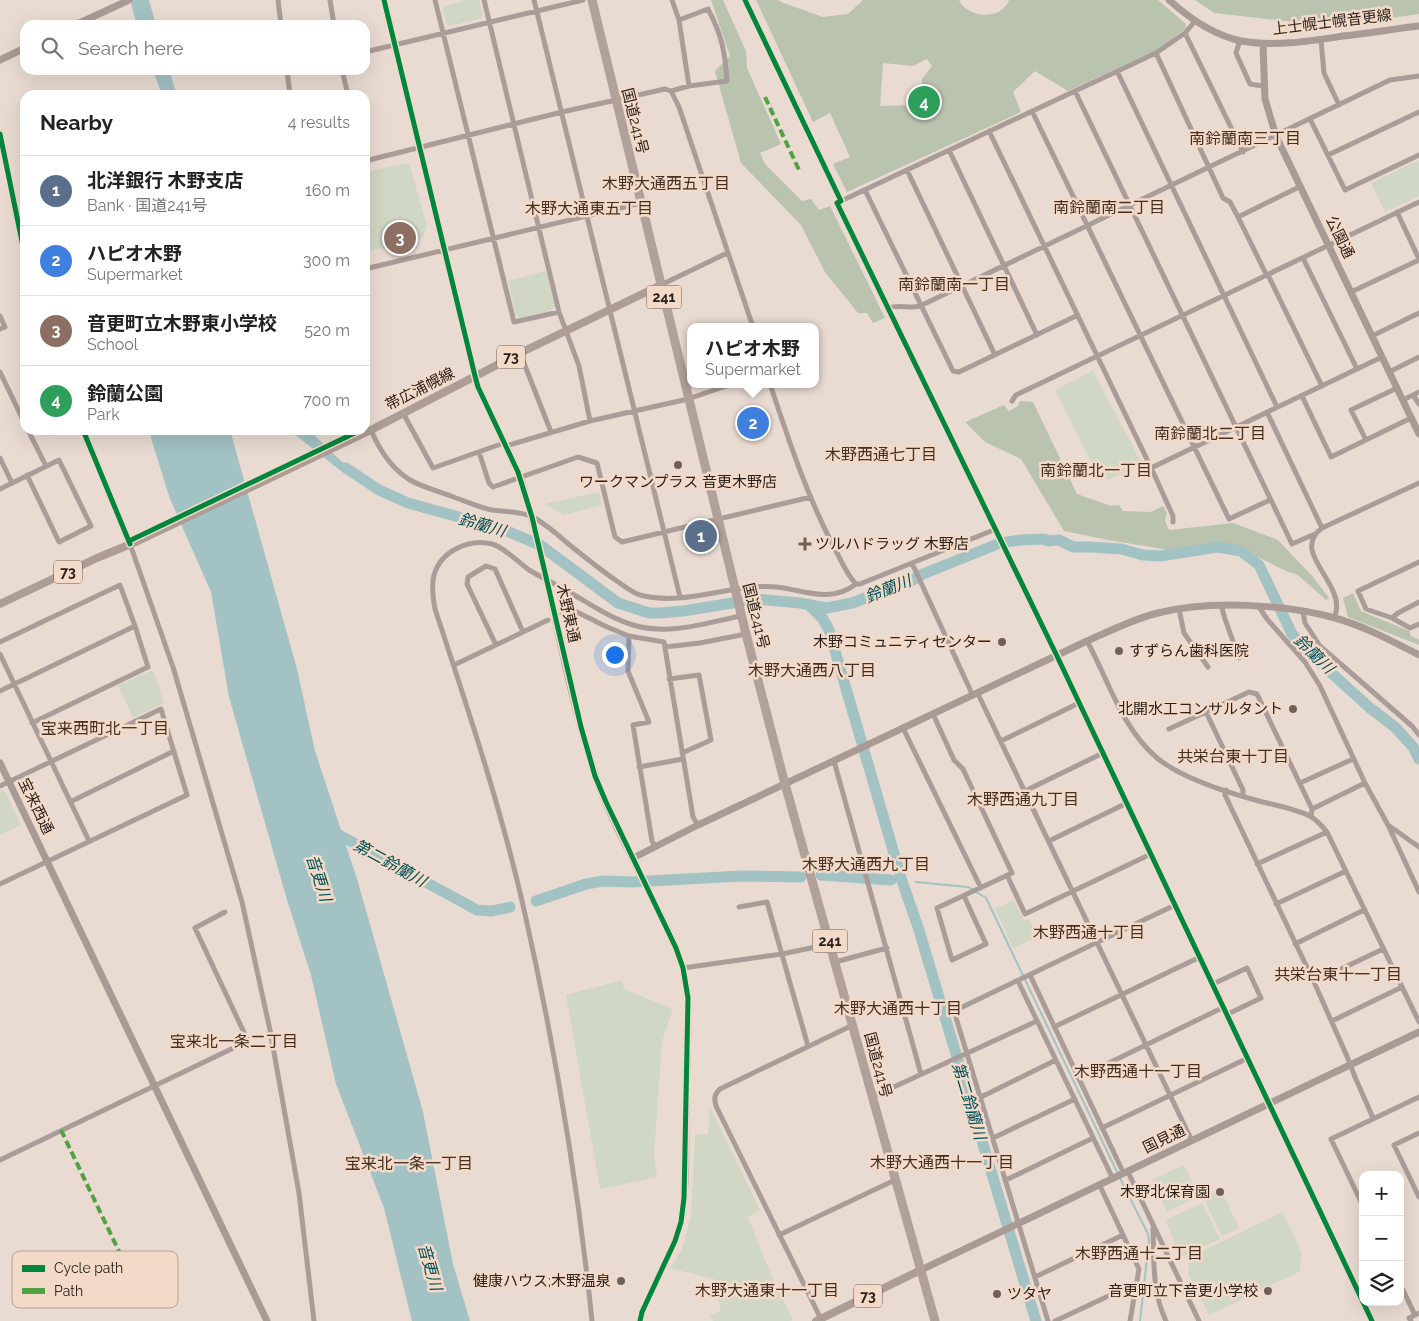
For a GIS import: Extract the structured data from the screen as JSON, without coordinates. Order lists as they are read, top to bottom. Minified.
{"streets":{"highway":["国道241号","241"],"main road":["73","帯広浦幌線"],"street":["上士幌士幌音更線","公園通","木野東通","宝来西通","国見通"]},"crossings":[["上士幌士幌音更線","公園通"],["国道241号","73"],["国道241号","帯広浦幌線"],["国道241号","国見通"],["73","国見通"],["帯広浦幌線","木野東通"]],"districts":["南鈴蘭南三丁目","木野大通西五丁目","南鈴蘭南二丁目","木野大通東五丁目","南鈴蘭南一丁目","南鈴蘭北二丁目","木野西通七丁目","南鈴蘭北一丁目","木野大通西八丁目","宝来西町北一丁目","共栄台東十丁目","木野西通九丁目","木野大通西九丁目","木野西通十丁目","共栄台東十一丁目","木野大通西十丁目","宝来北一条二丁目","木野西通十一丁目","木野大通西十一丁目","宝来北一条一丁目","木野西通十二丁目","木野大通東十一丁目"],"water":["鈴蘭川","第二鈴蘭川","音更川"],"places":{"other":["ワークマンプラス 音更木野店","木野コミュニティセンター","すずらん歯科医院","北開水工コンサルタント","木野北保育園","健康ハウス;木野温泉","音更町立下音更小学校","ツタヤ"],"health":["ツルハドラッグ 木野店"]},"legend":["Cycle path","Path"],"page":{"search":"Search here","pins":["4","3","2","1"],"heading":["Nearby","4 results"],"list":[{"mark":"1","name":"北洋銀行 木野支店","note":"Bank · 国道241号","value":"160 m"},{"mark":"2","name":"ハピオ木野","note":"Supermarket","value":"300 m"},{"mark":"3","name":"音更町立木野東小学校","note":"School","value":"520 m"},{"mark":"4","name":"鈴蘭公園","note":"Park","value":"700 m"}],"popup":["ハピオ木野","Supermarket"],"map_buttons":["+","−"]}}
